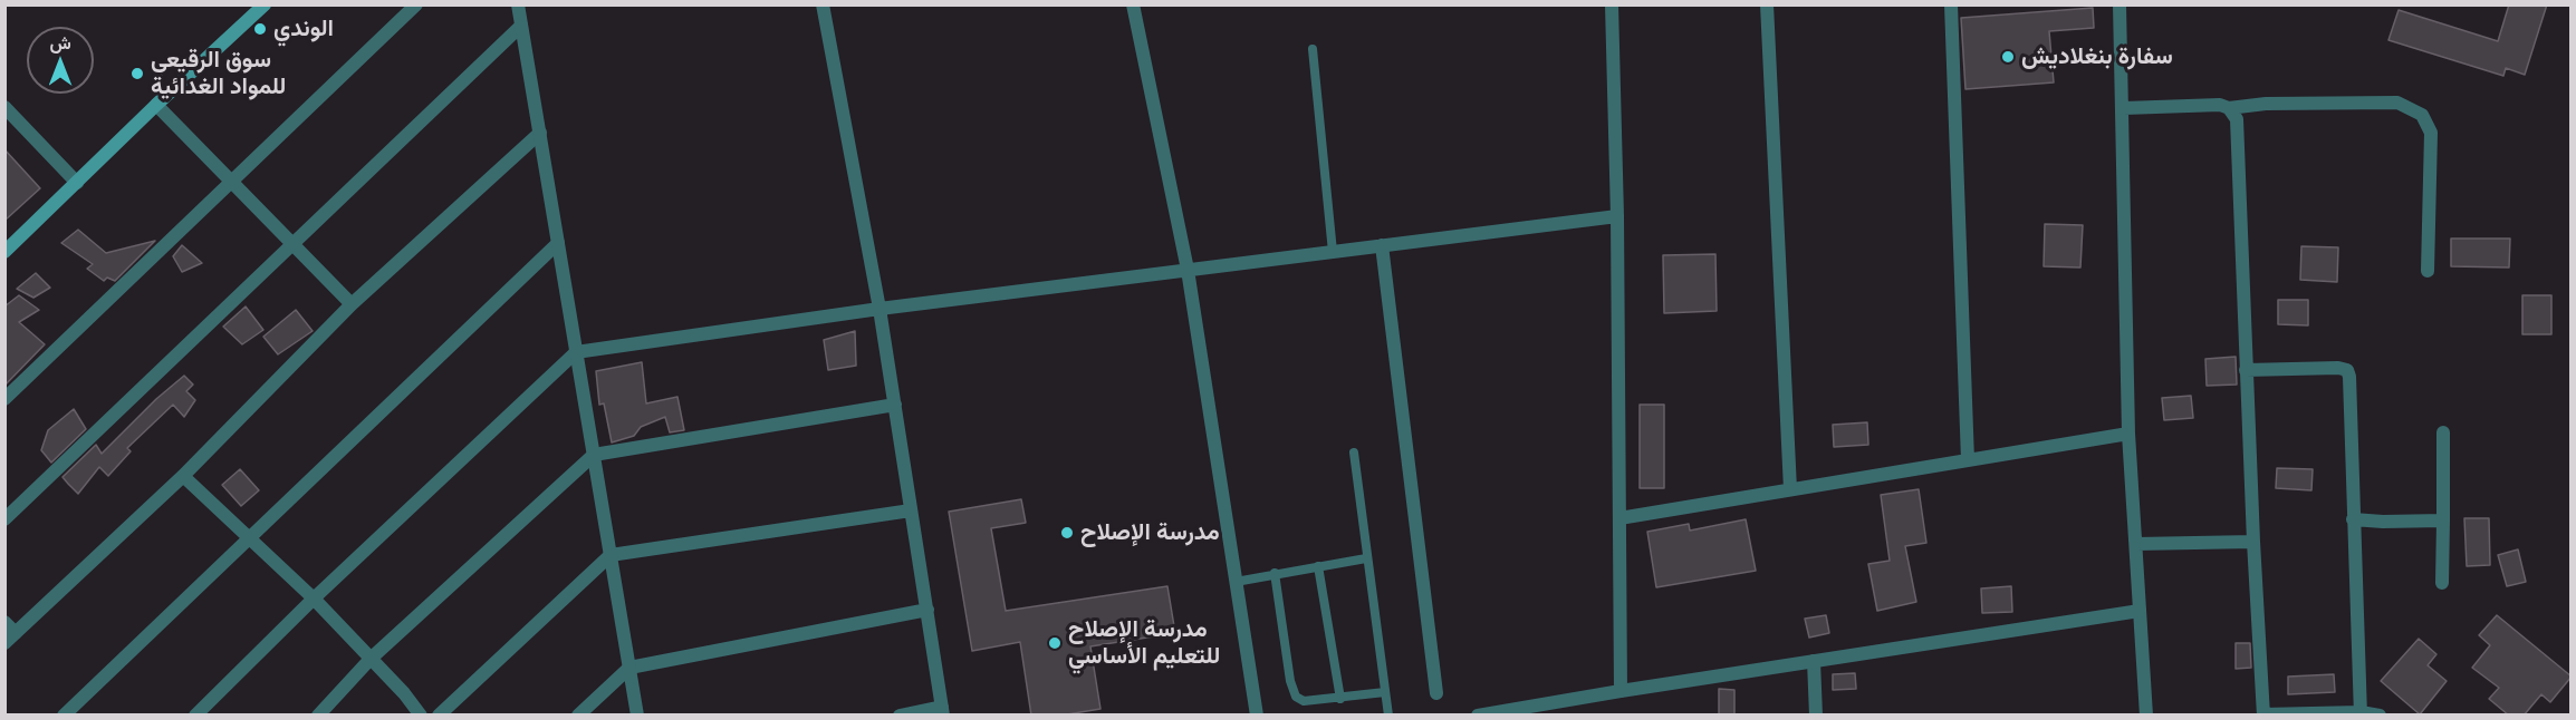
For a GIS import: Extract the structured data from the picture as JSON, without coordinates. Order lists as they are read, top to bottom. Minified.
{"places":["الوندي","سفارة بنغلاديش","سوق الرقيعي للمواد الغدائية","مدرسة الإصلاح","مدرسة الإصلاح للتعليم الأساسي"],"north":"top"}
